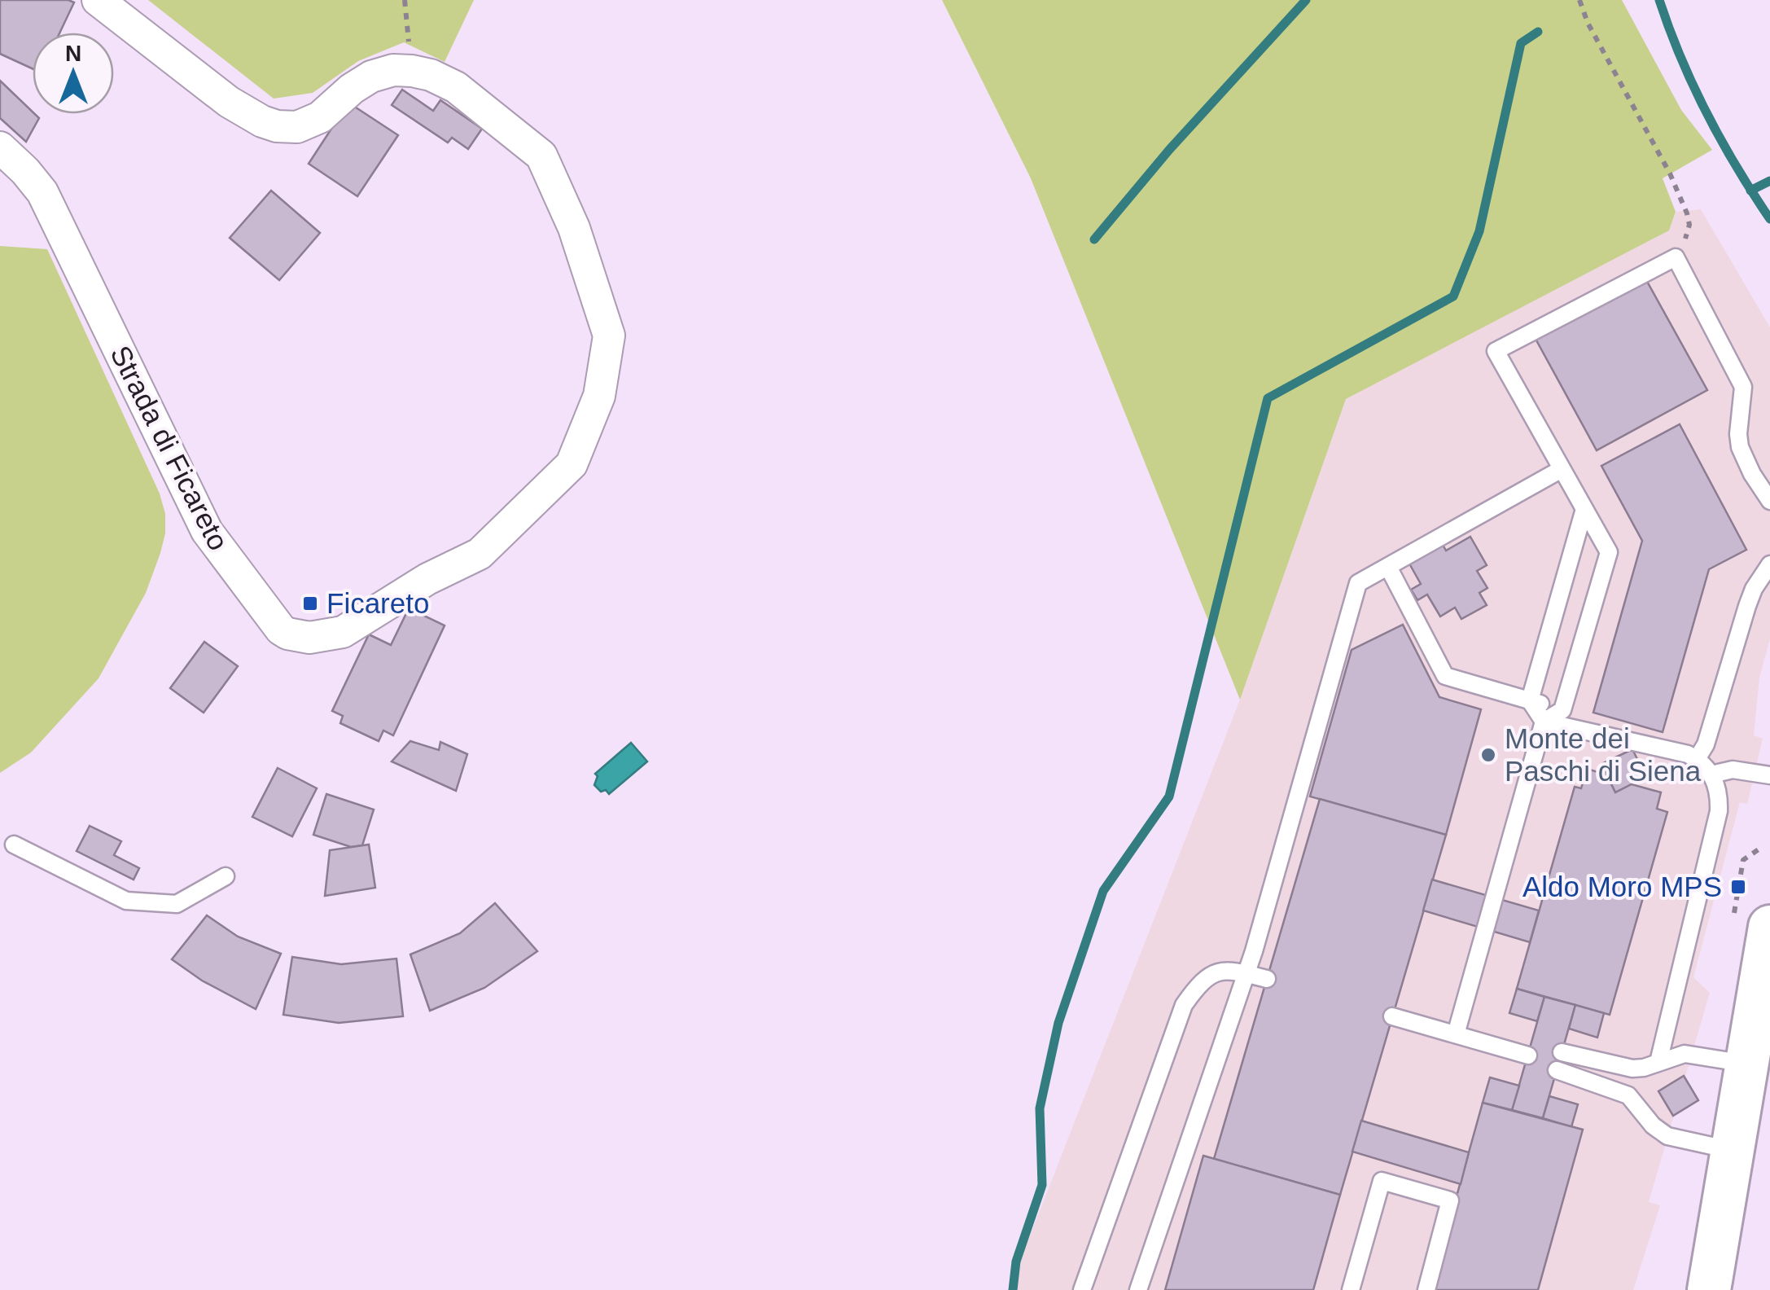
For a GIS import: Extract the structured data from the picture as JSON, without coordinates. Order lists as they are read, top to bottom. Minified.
{"streets":{"street":["Strada di Ficareto"]},"places":{"transit":["Ficareto","Aldo Moro MPS"],"other":["Monte dei Paschi di Siena"]},"north":"top"}
